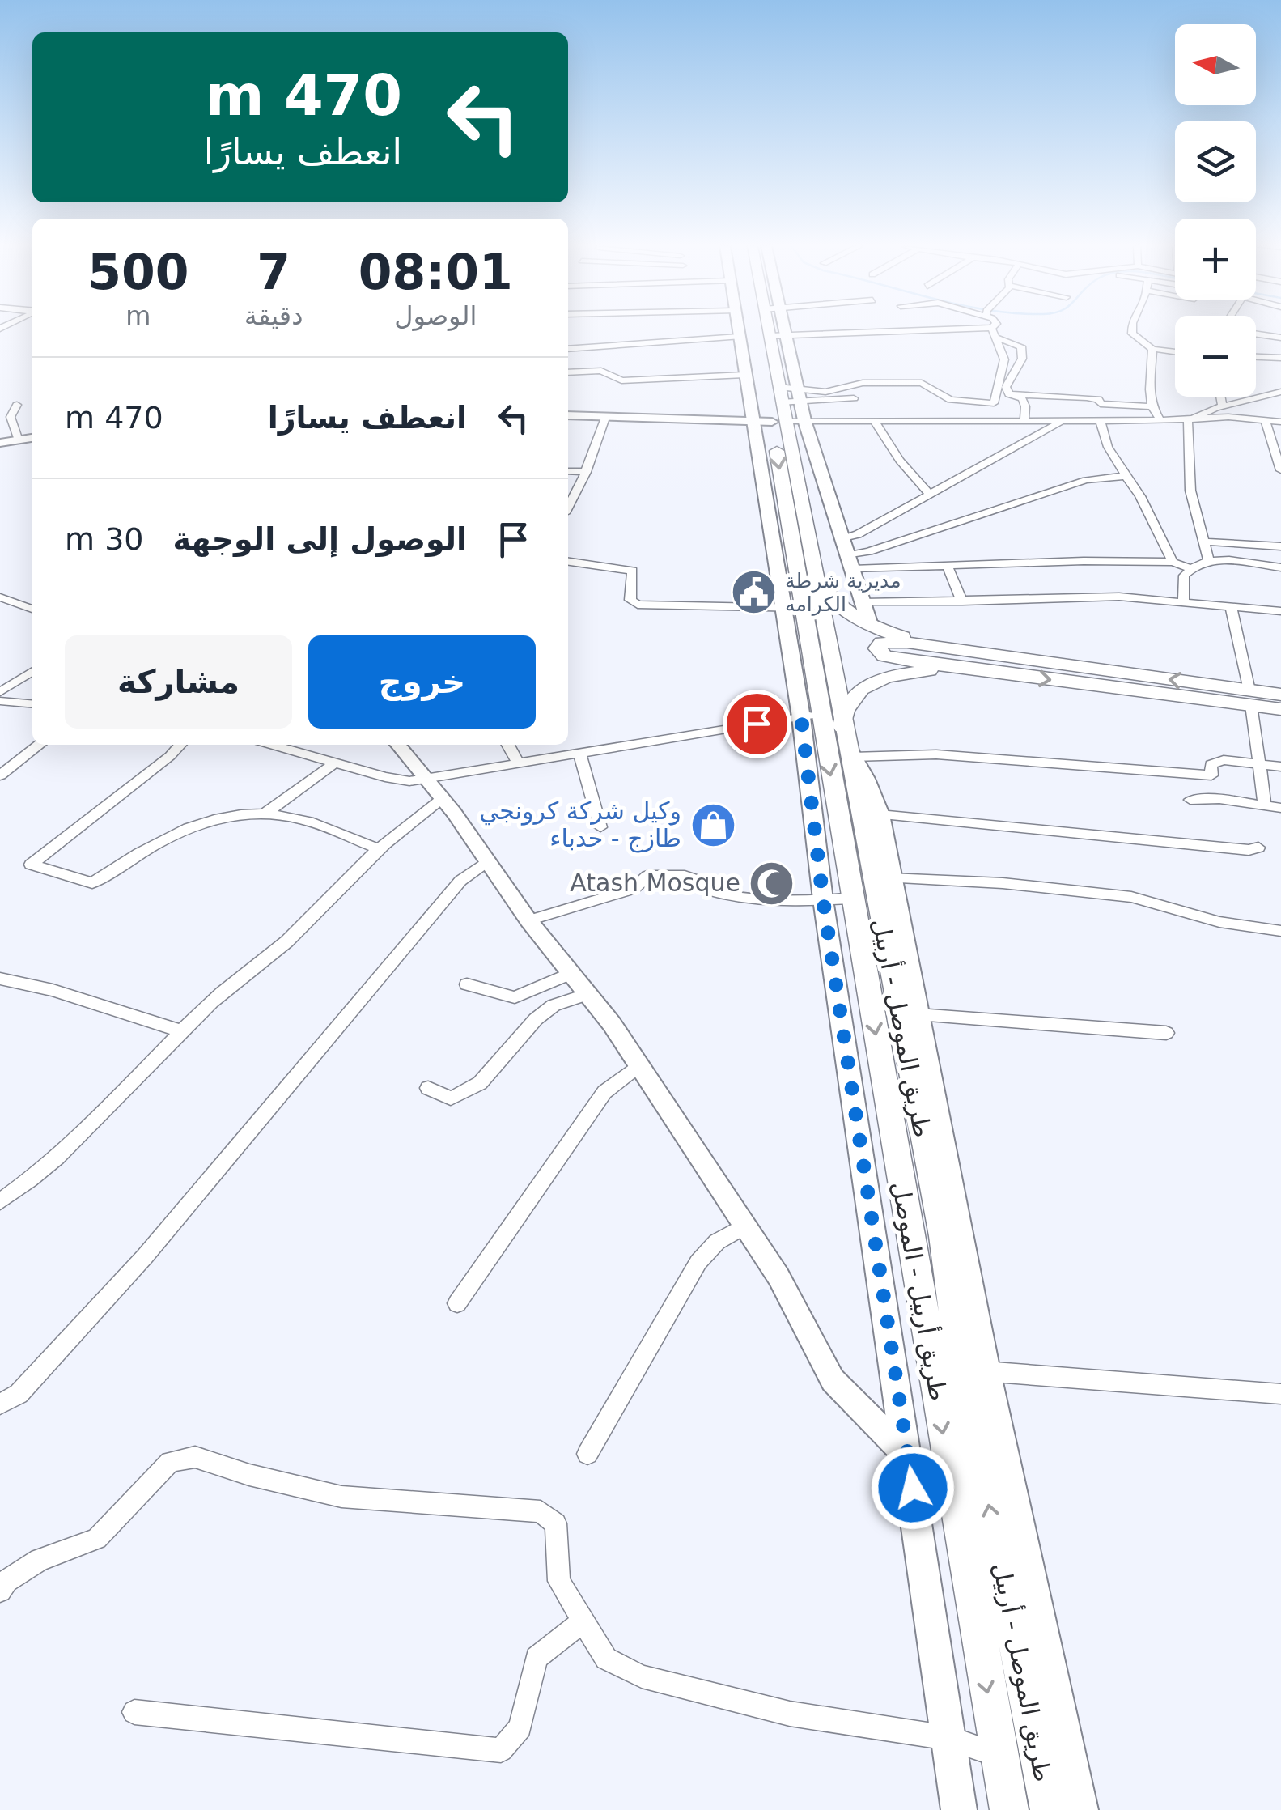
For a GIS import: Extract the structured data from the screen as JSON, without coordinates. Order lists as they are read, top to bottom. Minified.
{"streets":{"main road":["طريق الموصل - أربيل","طريق أربيل - الموصل"]},"crossings":[["طريق الموصل - أربيل","طريق أربيل - الموصل"]],"places":{"public building":["مديرية شرطة الكرامه"],"shop":["وكيل شركة كرونجي طازج - حدباء"],"mosque":["Atash Mosque"]},"north":"left","page":{"map_buttons":["+","−"],"turn":["470 m","انعطف يسارًا"],"eta":["08:01","الوصول","7","دقيقة","500","m"],"list":[{"name":"انعطف يسارًا","value":"470 m"},{"name":"الوصول إلى الوجهة","value":"30 m"}],"buttons":["خروج","مشاركة"]}}
